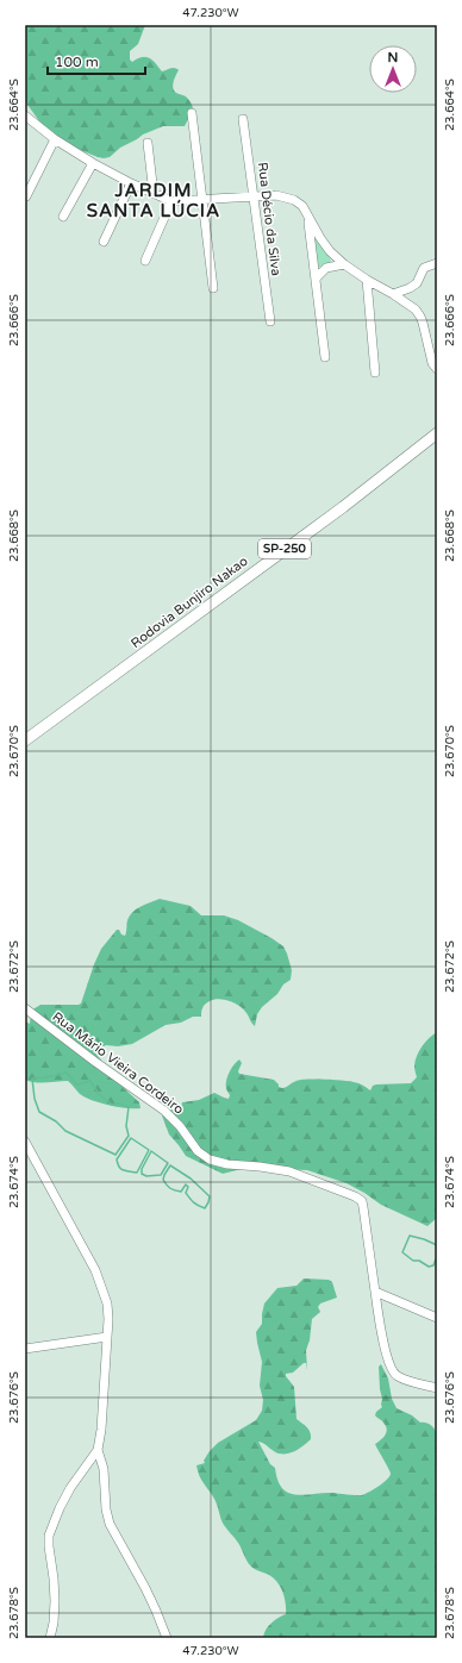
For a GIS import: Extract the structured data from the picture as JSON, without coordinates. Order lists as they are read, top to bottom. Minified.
{"streets":{"main road":["SP-250","Rodovia Bunjiro Nakao"],"street":["Rua Décio da Silva","Rua Mário Vieira Cordeiro"]},"districts":["JARDIM SANTA LÚCIA"],"scale_bar":"100 m","north":"top","coordinates":["47.230°W","23.664°S","23.666°S","23.668°S","23.670°S","23.672°S","23.674°S","23.676°S","23.678°S"]}
